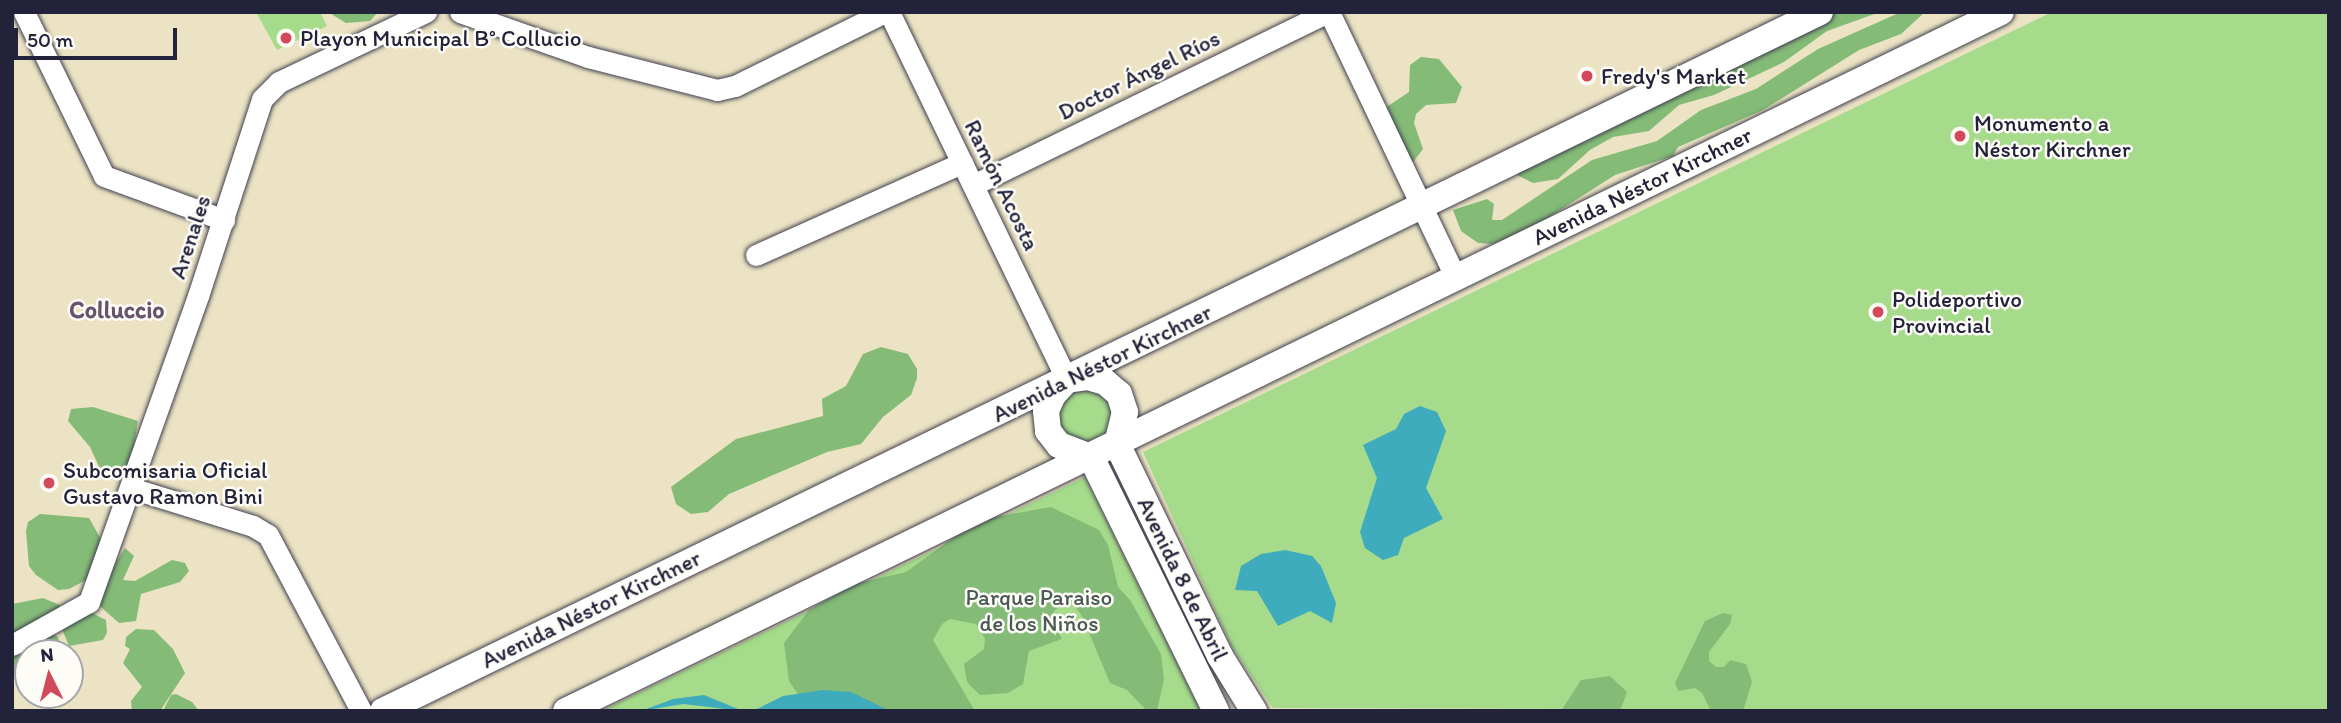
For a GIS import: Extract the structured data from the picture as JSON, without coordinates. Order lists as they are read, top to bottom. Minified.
{"streets":{"main road":["Avenida Néstor Kirchner","Avenida 8 de Abril"],"street":["Doctor Ángel Ríos","Ramón Acosta","Arenales"]},"crossings":[["Doctor Ángel Ríos","Ramón Acosta"],["Ramón Acosta","Avenida Néstor Kirchner"],["Ramón Acosta","Avenida 8 de Abril"],["Avenida Néstor Kirchner","Avenida 8 de Abril"]],"districts":["Colluccio"],"parks":["Parque Paraiso de los Niños"],"places":["Playon Municipal B° Collucio","Fredy's Market","Monumento a Néstor Kirchner","Polideportivo Provincial","Subcomisaria Oficial Gustavo Ramon Bini"],"scale_bar":"50 m","north":"top"}
